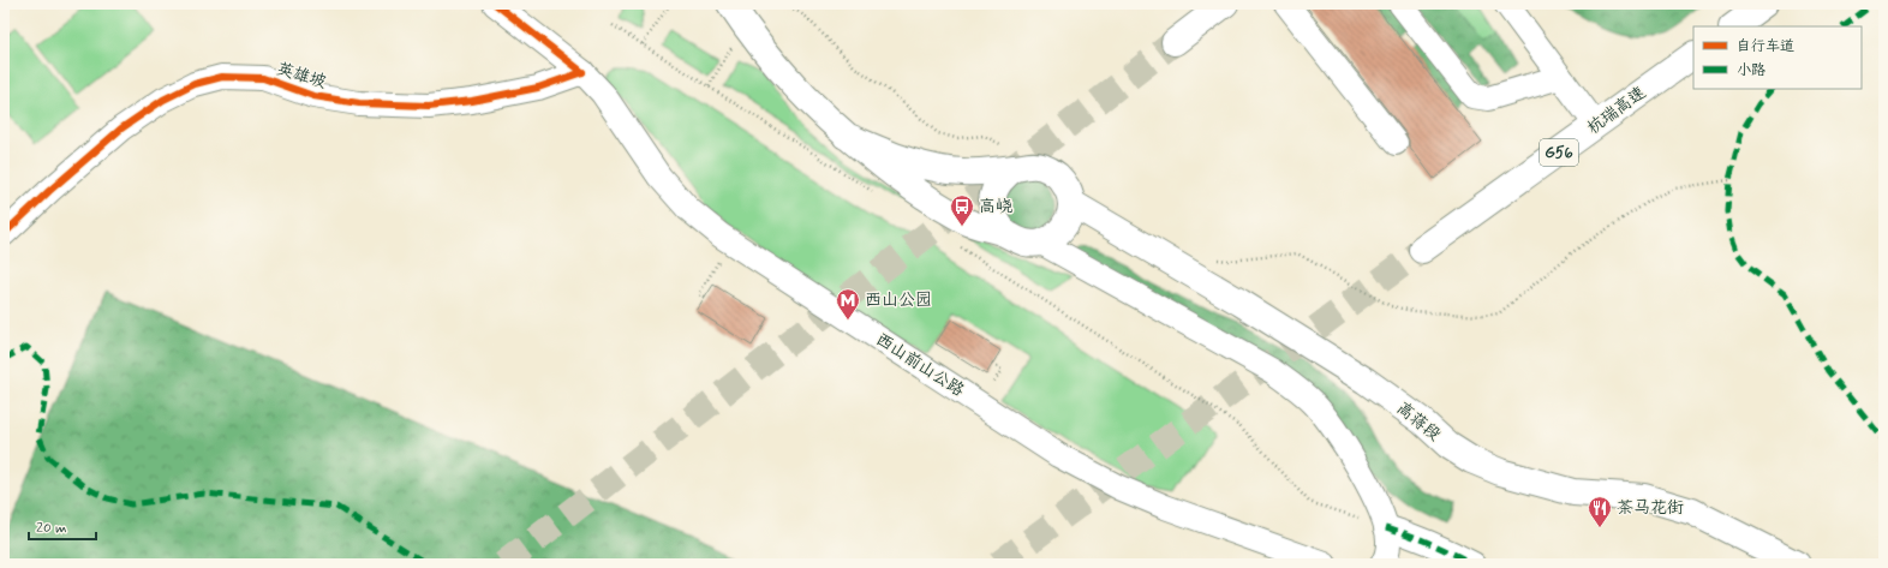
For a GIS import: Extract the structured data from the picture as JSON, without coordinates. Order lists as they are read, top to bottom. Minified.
{"streets":{"main road":["杭瑞高速","G56","高蒋段"],"street":["英雄坡","西山前山公路"]},"crossings":[["英雄坡","西山前山公路"]],"places":{"bus stop":["高峣"],"metro station":["西山公园"],"restaurant":["茶马花街"]},"legend":["自行车道","小路"],"scale_bar":"20 m"}
